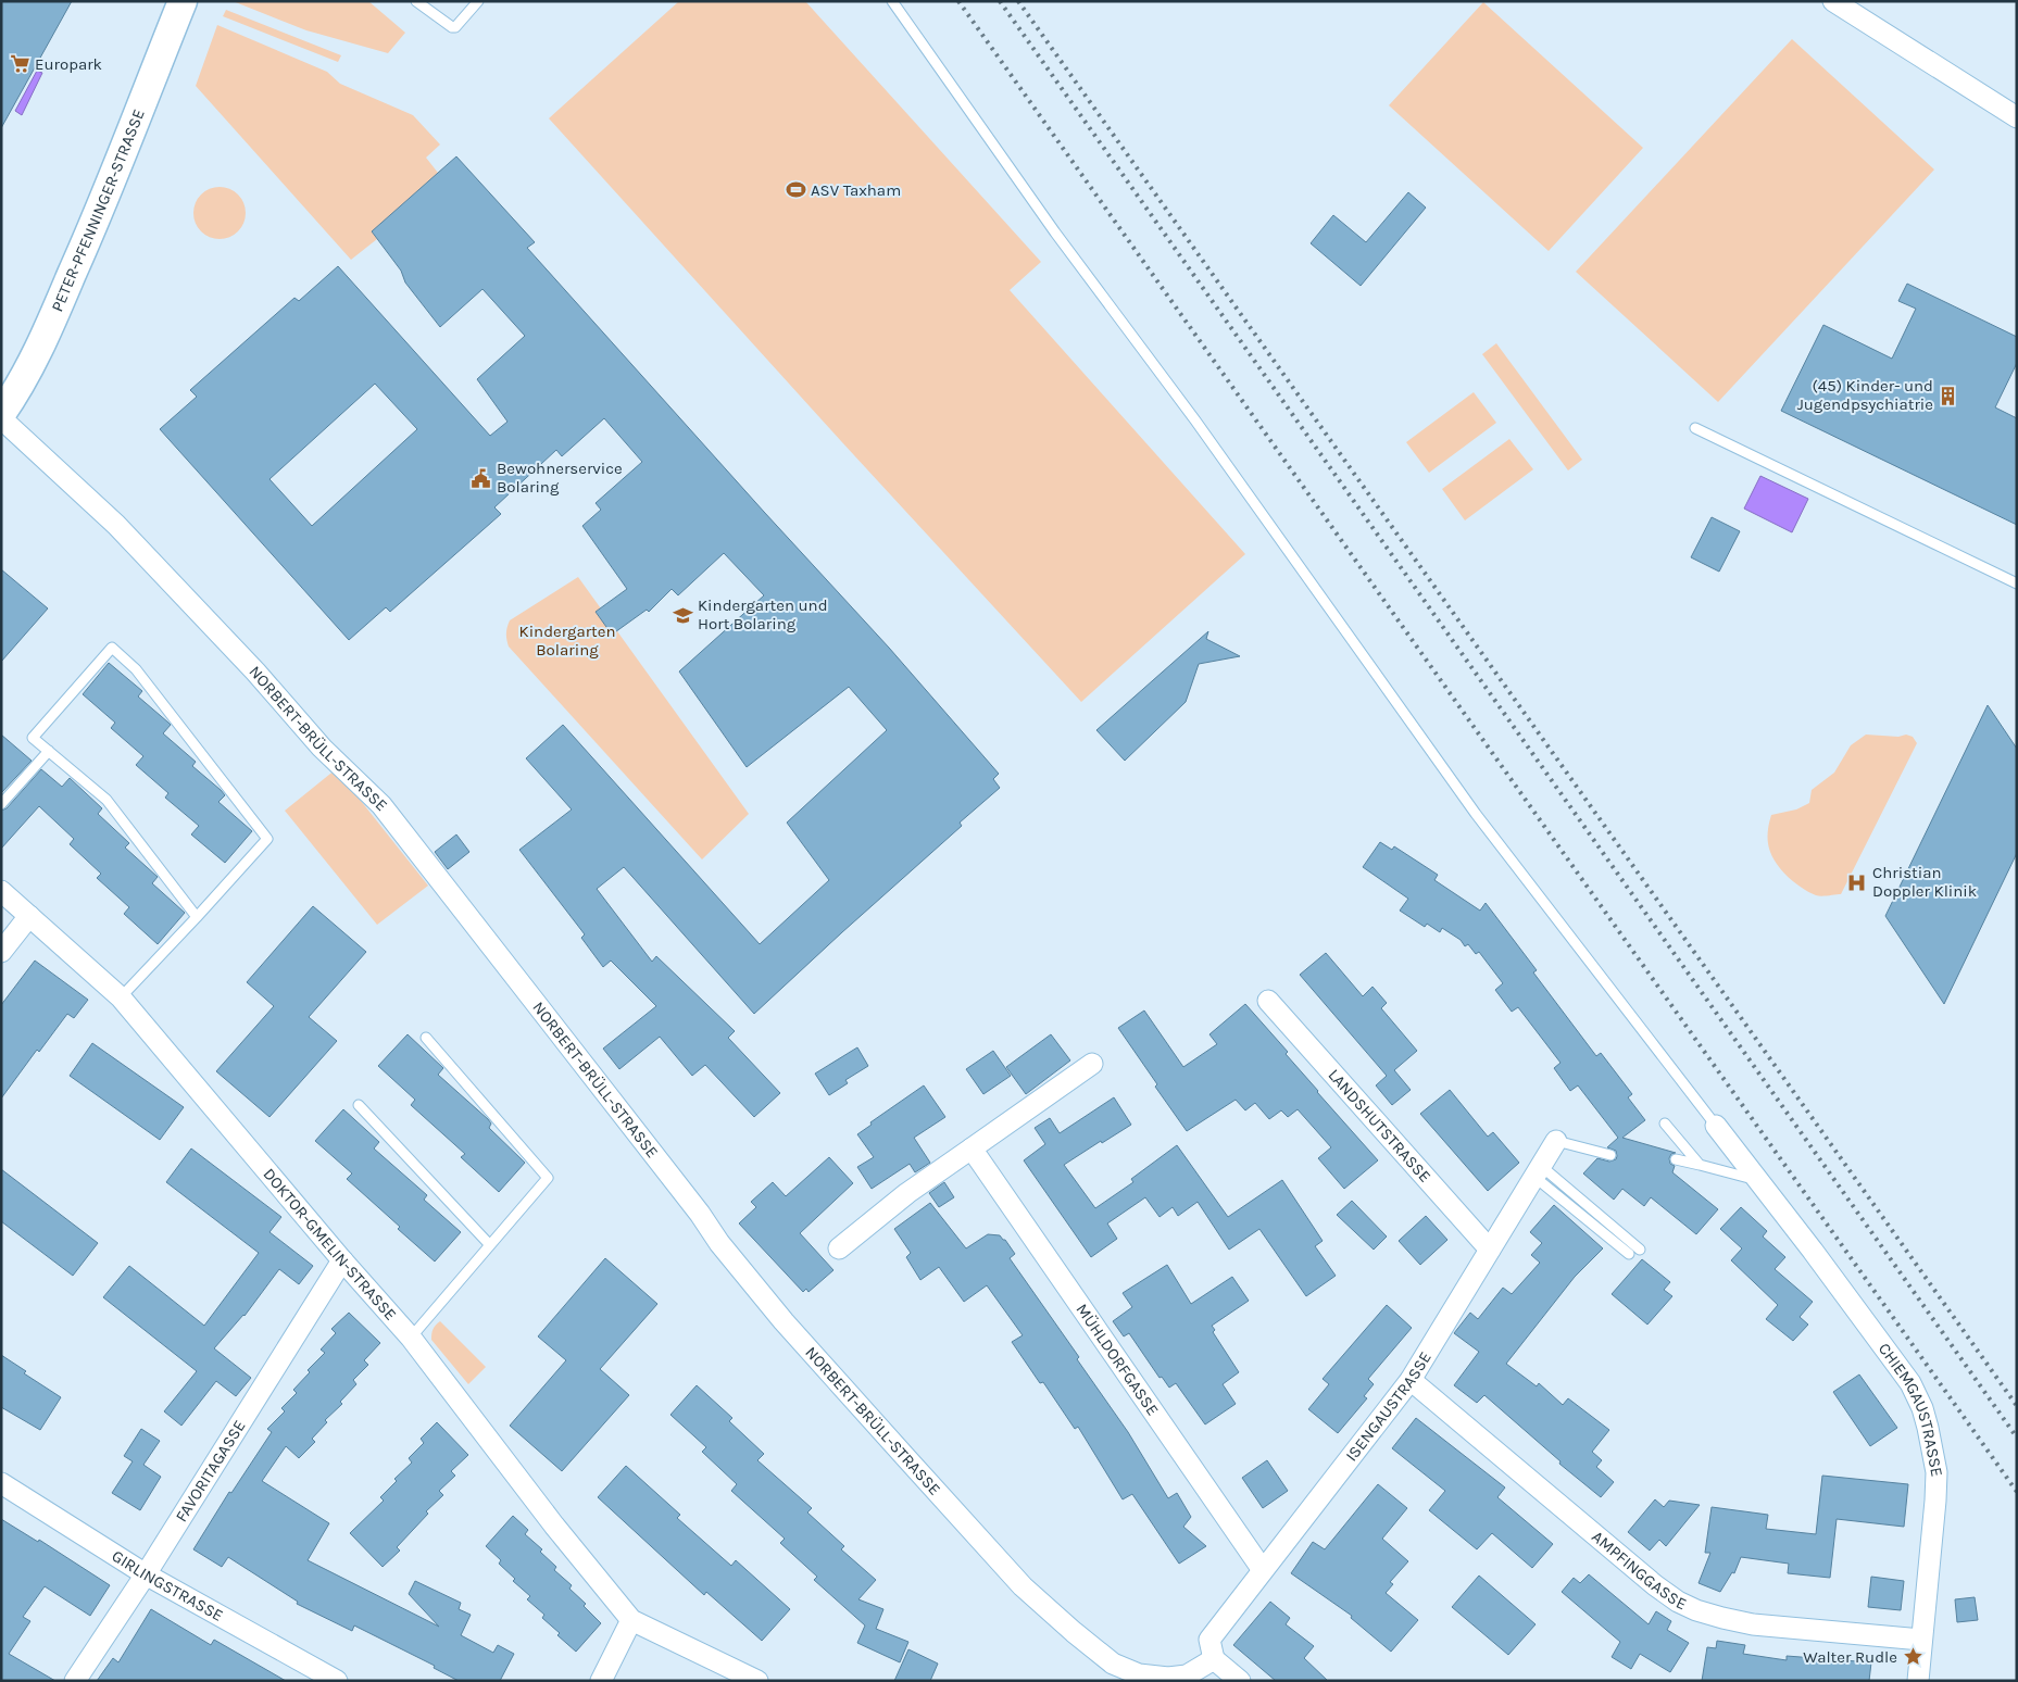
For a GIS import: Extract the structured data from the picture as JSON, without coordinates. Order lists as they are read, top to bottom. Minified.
{"streets":{"street":["PETER-PFENNINGER-STRASSE","NORBERT-BRÜLL-STRASSE","LANDSHUTSTRASSE","DOKTOR-GMELIN-STRASSE","MÜHLDORFGASSE","ISENGAUSTRASSE","CHIEMGAUSTRASSE","FAVORITAGASSE","AMPFINGGASSE","GIRLINGSTRASSE"]},"crossings":[["PETER-PFENNINGER-STRASSE","NORBERT-BRÜLL-STRASSE"],["NORBERT-BRÜLL-STRASSE","ISENGAUSTRASSE"],["LANDSHUTSTRASSE","ISENGAUSTRASSE"],["DOKTOR-GMELIN-STRASSE","FAVORITAGASSE"],["MÜHLDORFGASSE","ISENGAUSTRASSE"],["ISENGAUSTRASSE","AMPFINGGASSE"],["CHIEMGAUSTRASSE","AMPFINGGASSE"],["FAVORITAGASSE","GIRLINGSTRASSE"]],"parks":["Kindergarten Bolaring"],"places":{"supermarket":["Europark"],"sports":["ASV Taxham"],"building":["(45) Kinder- und Jugendpsychiatrie"],"public building":["Bewohnerservice Bolaring"],"school or university":["Kindergarten und Hort Bolaring"],"hospital":["Christian Doppler Klinik"],"place":["Walter Rudle"]}}
